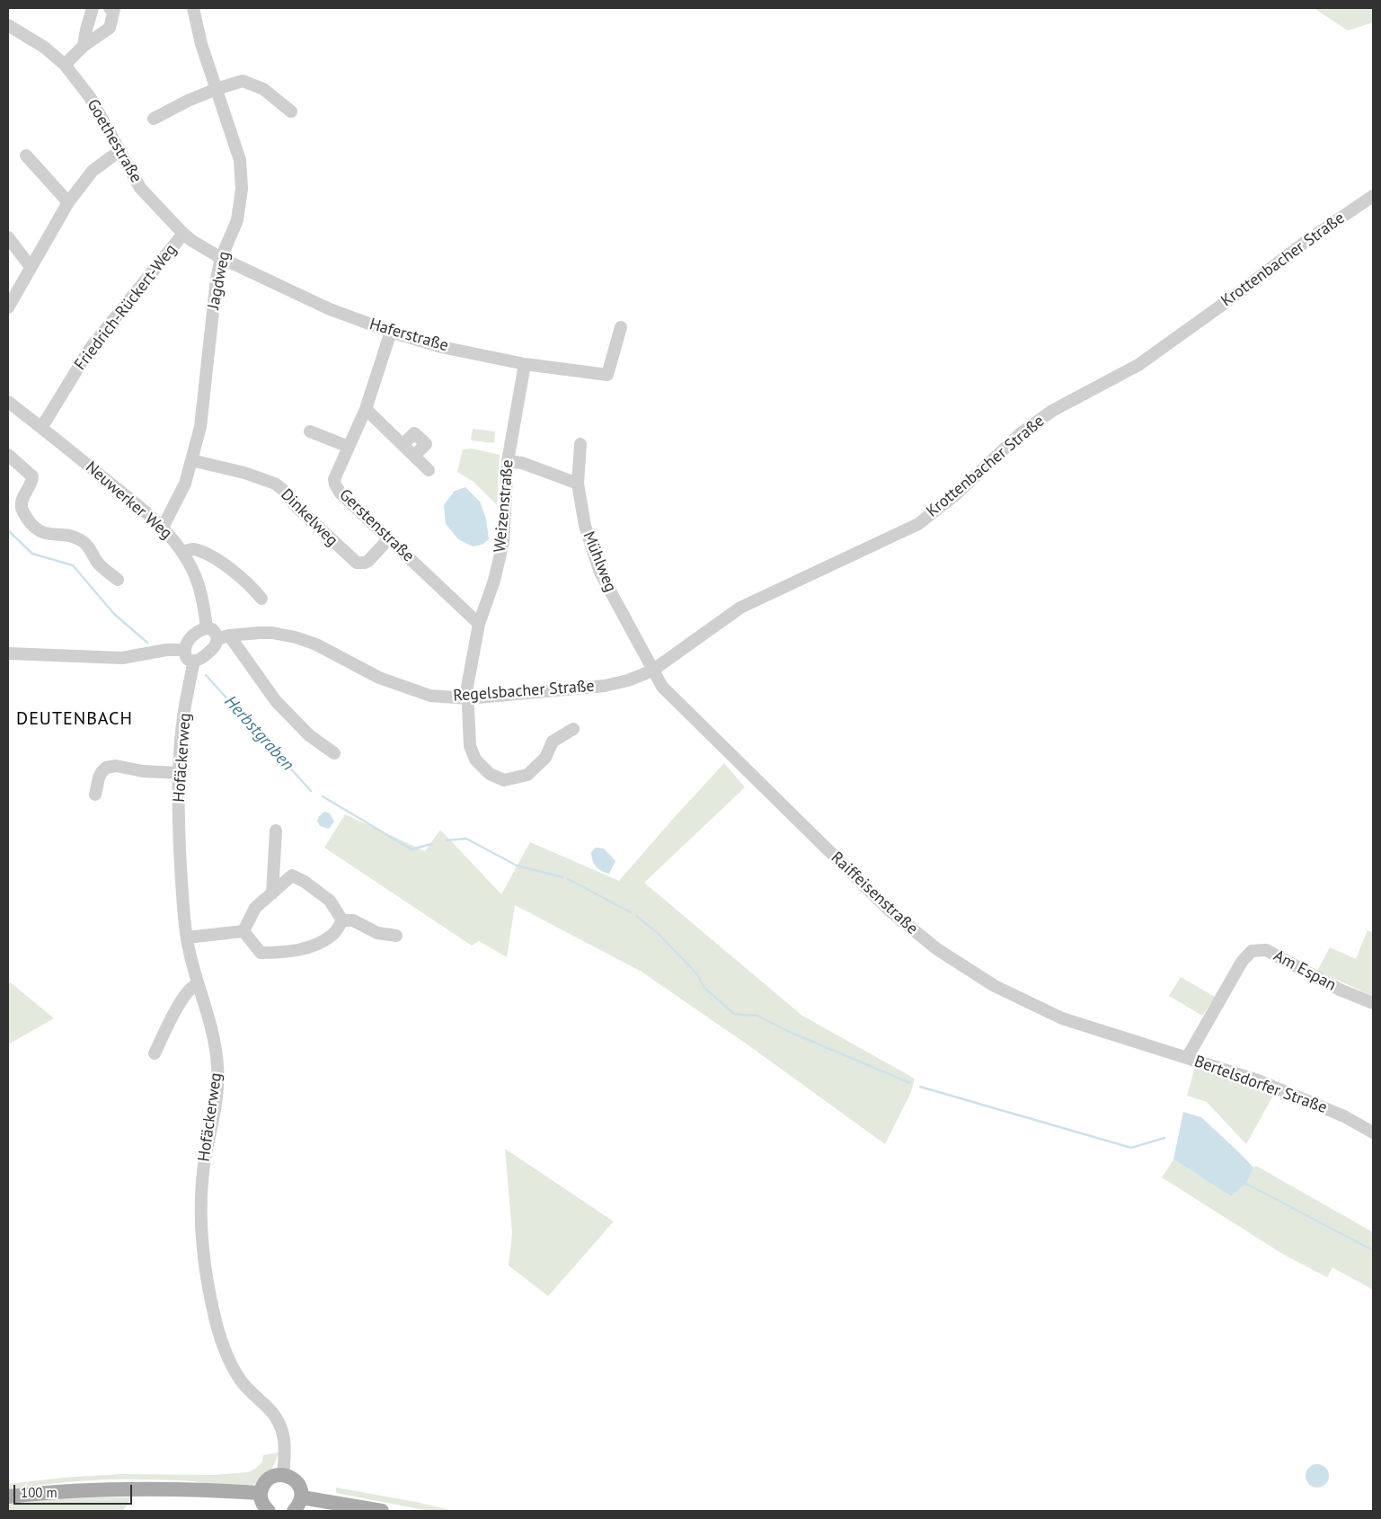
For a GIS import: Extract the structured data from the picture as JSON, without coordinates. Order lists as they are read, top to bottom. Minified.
{"streets":{"street":["Goethestraße","Krottenbacher Straße","Jagdweg","Friedrich-Rückert-Weg","Haferstraße","Neuwerker Weg","Weizenstraße","Dinkelweg","Gerstenstraße","Mühlweg","Regelsbacher Straße","Hofäckerweg","Raiffeisenstraße","Am Espan","Bertelsdorfer Straße"]},"crossings":[["Goethestraße","Jagdweg"],["Goethestraße","Friedrich-Rückert-Weg"],["Goethestraße","Haferstraße"],["Krottenbacher Straße","Mühlweg"],["Krottenbacher Straße","Regelsbacher Straße"],["Krottenbacher Straße","Raiffeisenstraße"],["Jagdweg","Haferstraße"],["Jagdweg","Neuwerker Weg"],["Jagdweg","Dinkelweg"],["Friedrich-Rückert-Weg","Neuwerker Weg"],["Haferstraße","Weizenstraße"],["Haferstraße","Gerstenstraße"],["Weizenstraße","Gerstenstraße"],["Weizenstraße","Regelsbacher Straße"],["Dinkelweg","Gerstenstraße"],["Mühlweg","Regelsbacher Straße"],["Mühlweg","Raiffeisenstraße"],["Regelsbacher Straße","Raiffeisenstraße"],["Raiffeisenstraße","Bertelsdorfer Straße"],["Am Espan","Bertelsdorfer Straße"]],"districts":["DEUTENBACH"],"water":["Herbstgraben"],"scale_bar":"100 m"}
